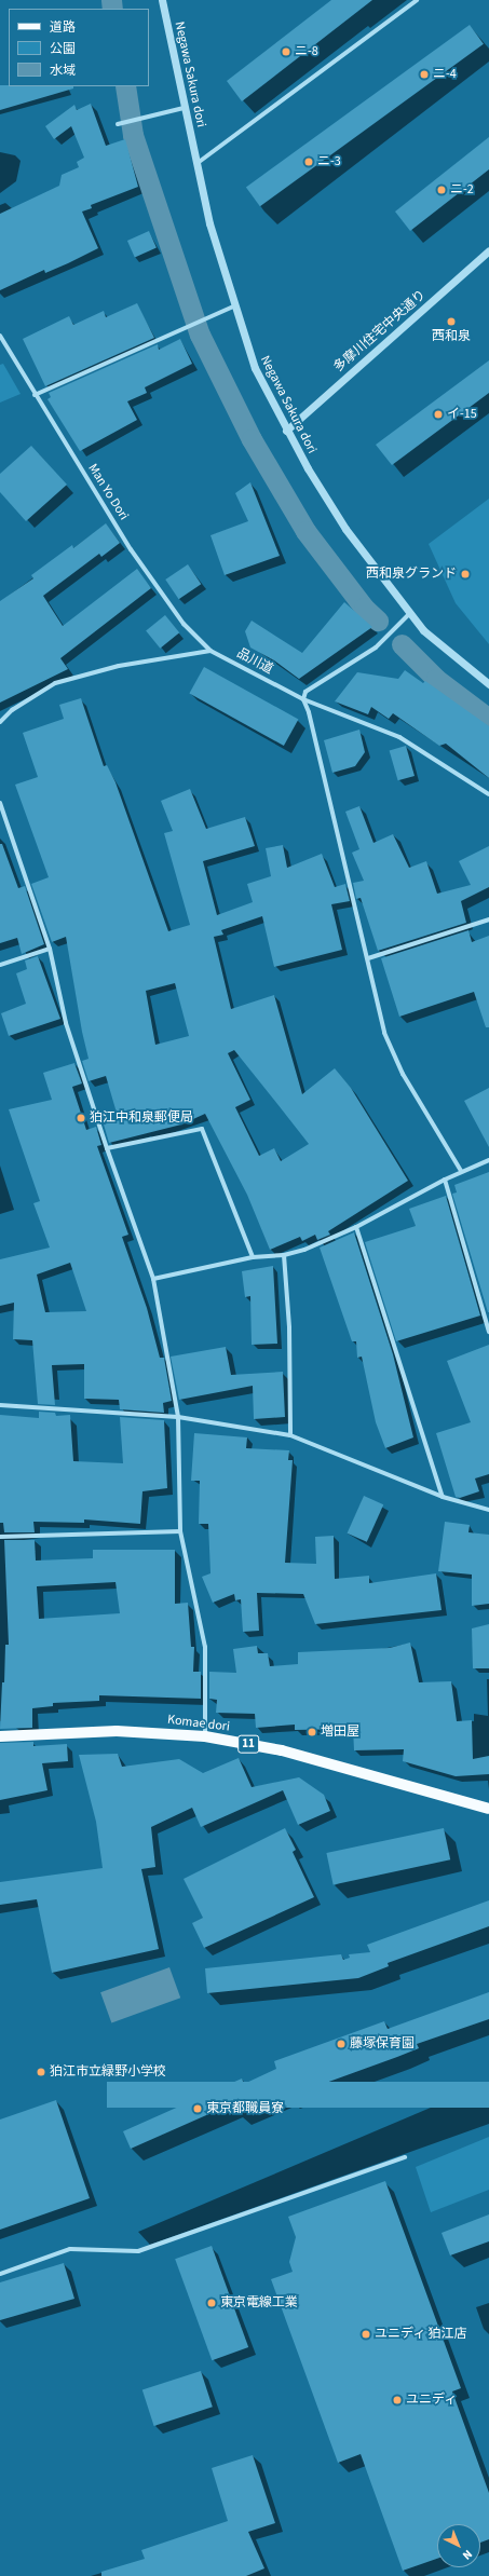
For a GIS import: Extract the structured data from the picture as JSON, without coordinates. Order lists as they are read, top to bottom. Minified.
{"streets":{"main road":["Komae dori","11"],"street":["Negawa Sakura dori","多摩川住宅中央通り","Man Yo Dori","品川道"]},"crossings":[["Negawa Sakura dori","多摩川住宅中央通り"],["Man Yo Dori","品川道"]],"places":["ニ-8","ニ-4","ニ-3","ニ-2","西和泉","イ-15","西和泉グランド","狛江中和泉郵便局","増田屋","藤塚保育園","狛江市立緑野小学校","東京都職員寮","東京電線工業","ユニディ 狛江店","ユニディ"],"legend":["道路","公園","水域"],"north":"bottom right"}
